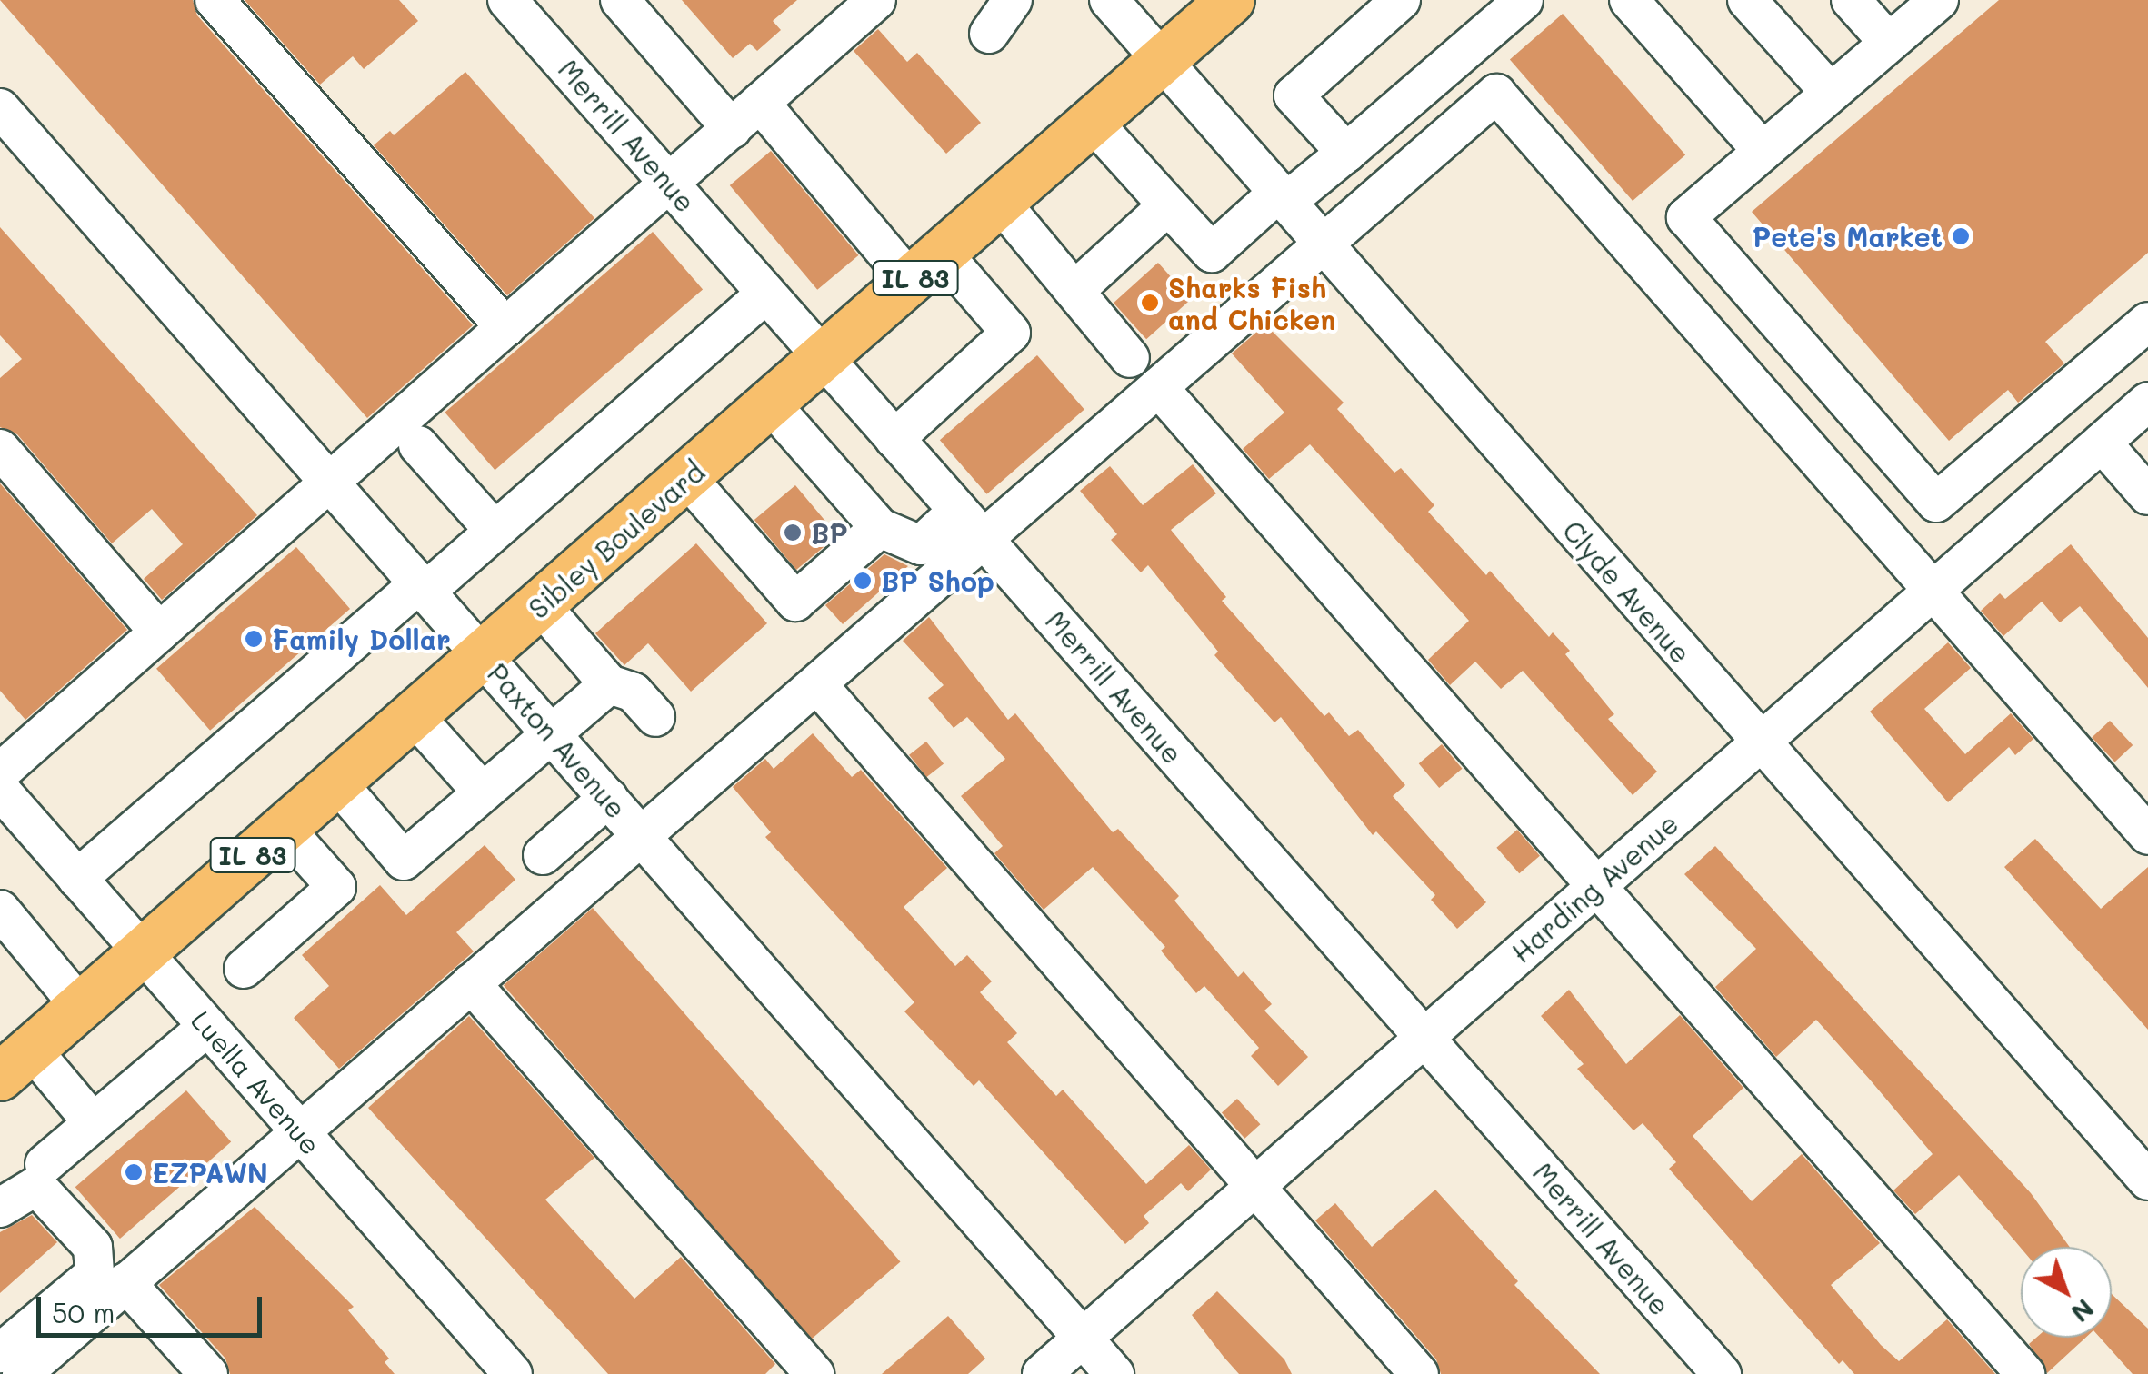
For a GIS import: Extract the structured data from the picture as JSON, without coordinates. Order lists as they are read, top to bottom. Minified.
{"streets":{"main road":["IL 83","Sibley Boulevard"],"street":["Merrill Avenue","Clyde Avenue","Paxton Avenue","Harding Avenue","Luella Avenue"]},"crossings":[["Merrill Avenue","Sibley Boulevard"],["Merrill Avenue","Harding Avenue"],["Sibley Boulevard","Clyde Avenue"],["Sibley Boulevard","Paxton Avenue"],["Sibley Boulevard","Luella Avenue"],["Clyde Avenue","Harding Avenue"],["Paxton Avenue","Harding Avenue"]],"places":["Pete's Market","Sharks Fish and Chicken","BP","BP Shop","Family Dollar","EZPAWN"],"scale_bar":"50 m","north":"bottom right"}
